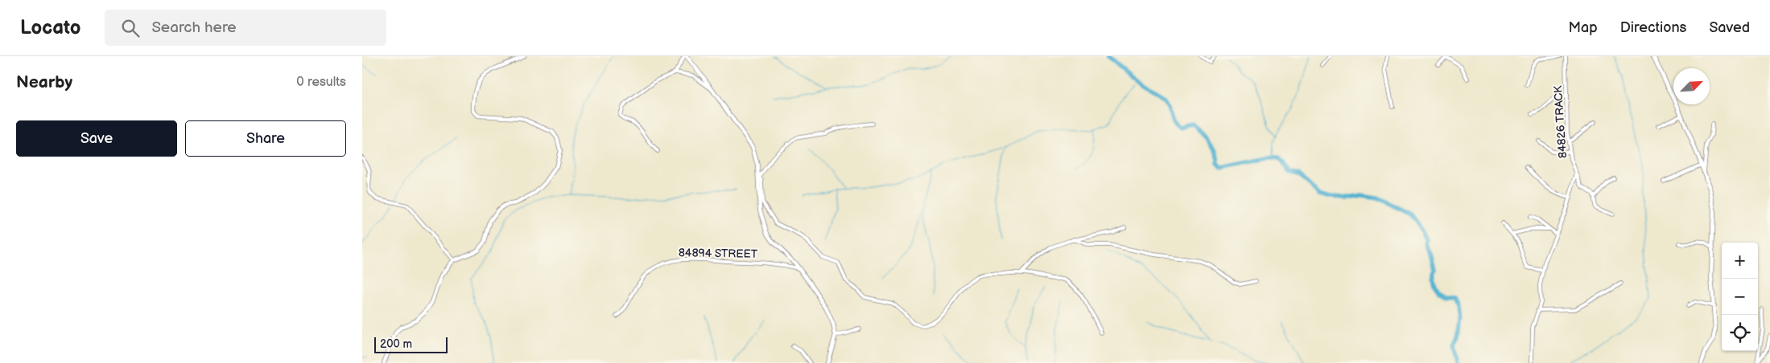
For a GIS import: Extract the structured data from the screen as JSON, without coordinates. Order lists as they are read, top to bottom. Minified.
{"streets":{"street":["84826 TRACK","84894 STREET"]},"scale_bar":"200 m","north":"top right","page":{"header":"Locato","search":"Search here","nav":["Map","Directions","Saved"],"heading":["Nearby","0 results"],"buttons":["Save","Share"],"map_buttons":["+","−"],"scale":"200 m"}}
